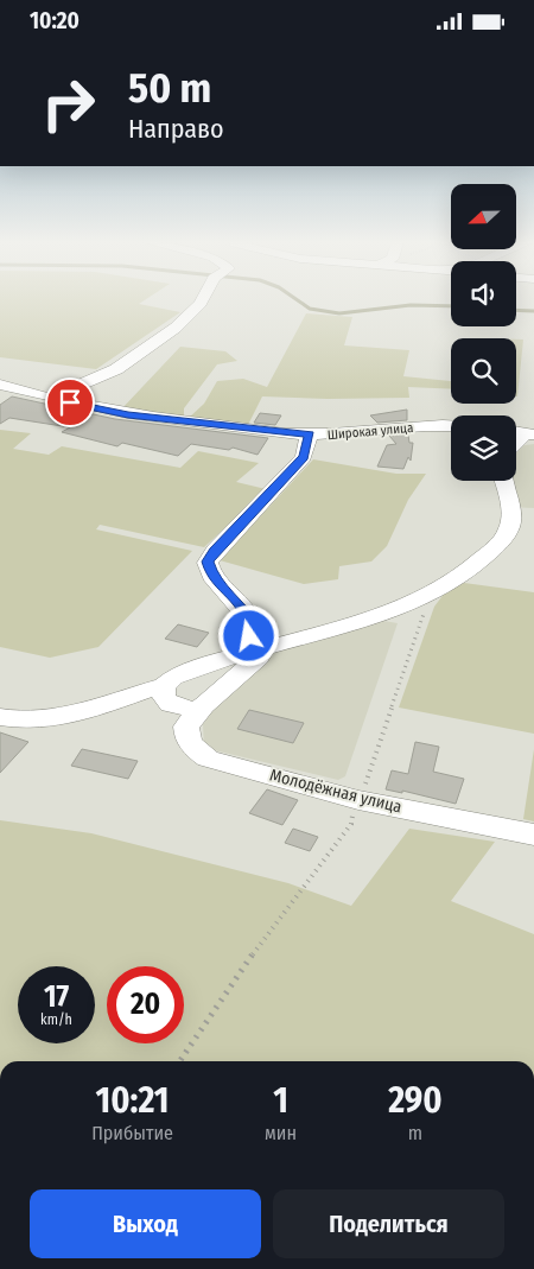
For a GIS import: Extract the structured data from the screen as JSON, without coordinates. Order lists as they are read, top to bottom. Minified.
{"streets":{"street":["Широкая улица","Молодёжная улица"]},"north":"left","page":{"status":"10:20","turn":["50 m","Направо"],"speed":"17 km/h","limit":"20","eta":["10:21","Прибытие","1","мин","290","m"],"buttons":["Выход","Поделиться"]}}
